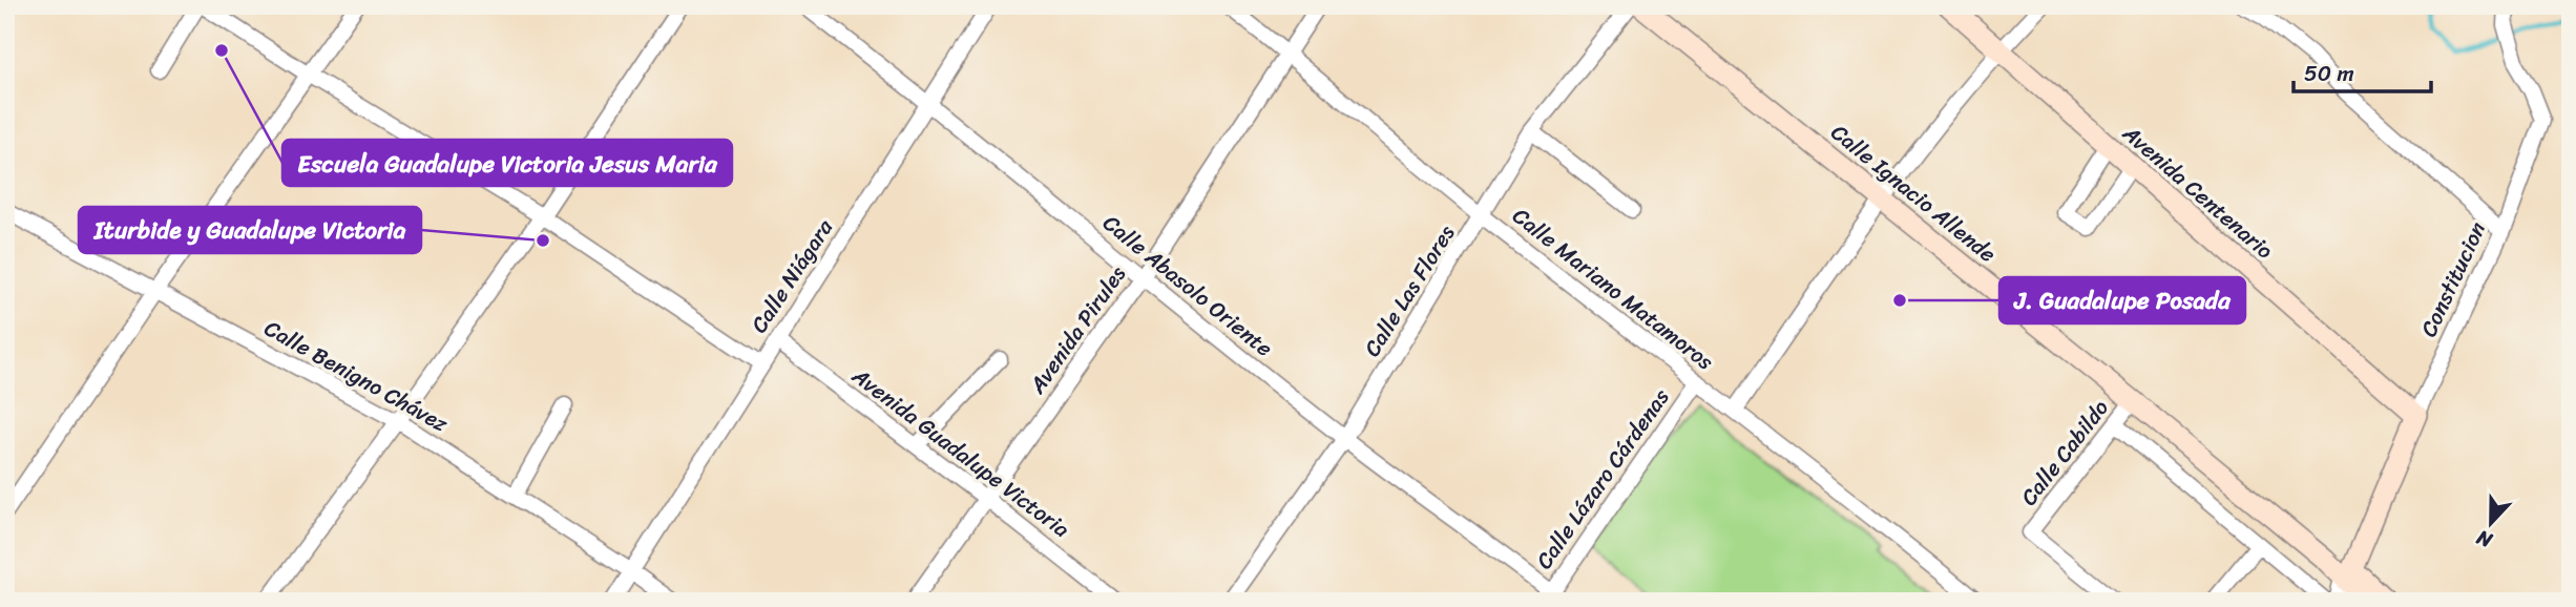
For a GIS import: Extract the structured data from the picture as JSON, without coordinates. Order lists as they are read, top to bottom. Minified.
{"streets":{"street":["Avenida Centenario","Calle Ignacio Allende","Calle Niágara","Constitucion","Calle Abasolo Oriente","Calle Mariano Matamoros","Calle Las Flores","Avenida Pirules","Calle Benigno Chávez","Avenida Guadalupe Victoria","Calle Cabildo","Calle Lázaro Cárdenas"]},"crossings":[["Avenida Centenario","Constitucion"],["Calle Ignacio Allende","Constitucion"],["Calle Ignacio Allende","Calle Cabildo"],["Calle Niágara","Calle Abasolo Oriente"],["Calle Niágara","Calle Benigno Chávez"],["Calle Niágara","Avenida Guadalupe Victoria"],["Calle Abasolo Oriente","Calle Las Flores"],["Calle Abasolo Oriente","Avenida Pirules"],["Calle Abasolo Oriente","Calle Lázaro Cárdenas"],["Calle Mariano Matamoros","Calle Las Flores"],["Calle Mariano Matamoros","Avenida Pirules"],["Calle Mariano Matamoros","Calle Lázaro Cárdenas"],["Avenida Pirules","Avenida Guadalupe Victoria"]],"places":["Escuela Guadalupe Victoria Jesus Maria","Iturbide y Guadalupe Victoria","J. Guadalupe Posada"],"scale_bar":"50 m","north":"bottom"}
